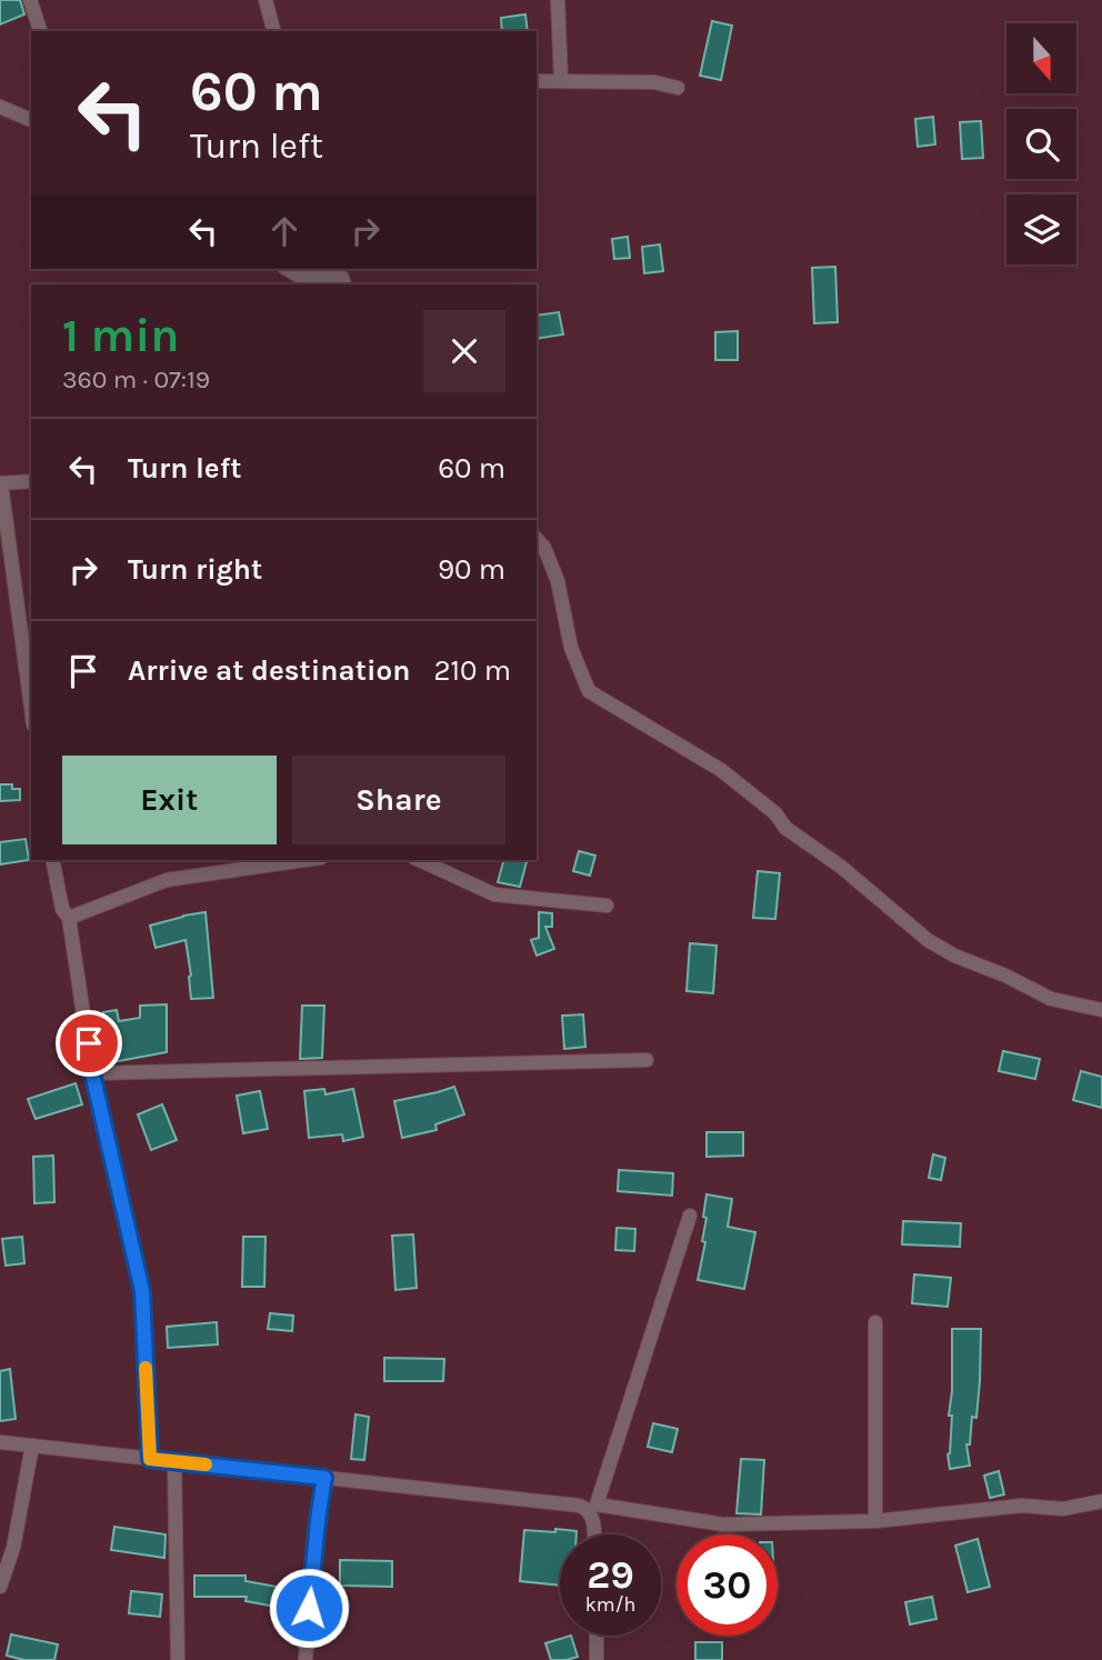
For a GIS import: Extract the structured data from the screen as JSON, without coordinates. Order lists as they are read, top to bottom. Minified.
{"north":"bottom","page":{"turn":["60 m","Turn left"],"heading":["1 min","360 m · 07:19"],"list":[{"name":"Turn left","value":"60 m"},{"name":"Turn right","value":"90 m"},{"name":"Arrive at destination","value":"210 m"}],"buttons":["Exit","Share"],"speed":"29 km/h","limit":"30"}}
